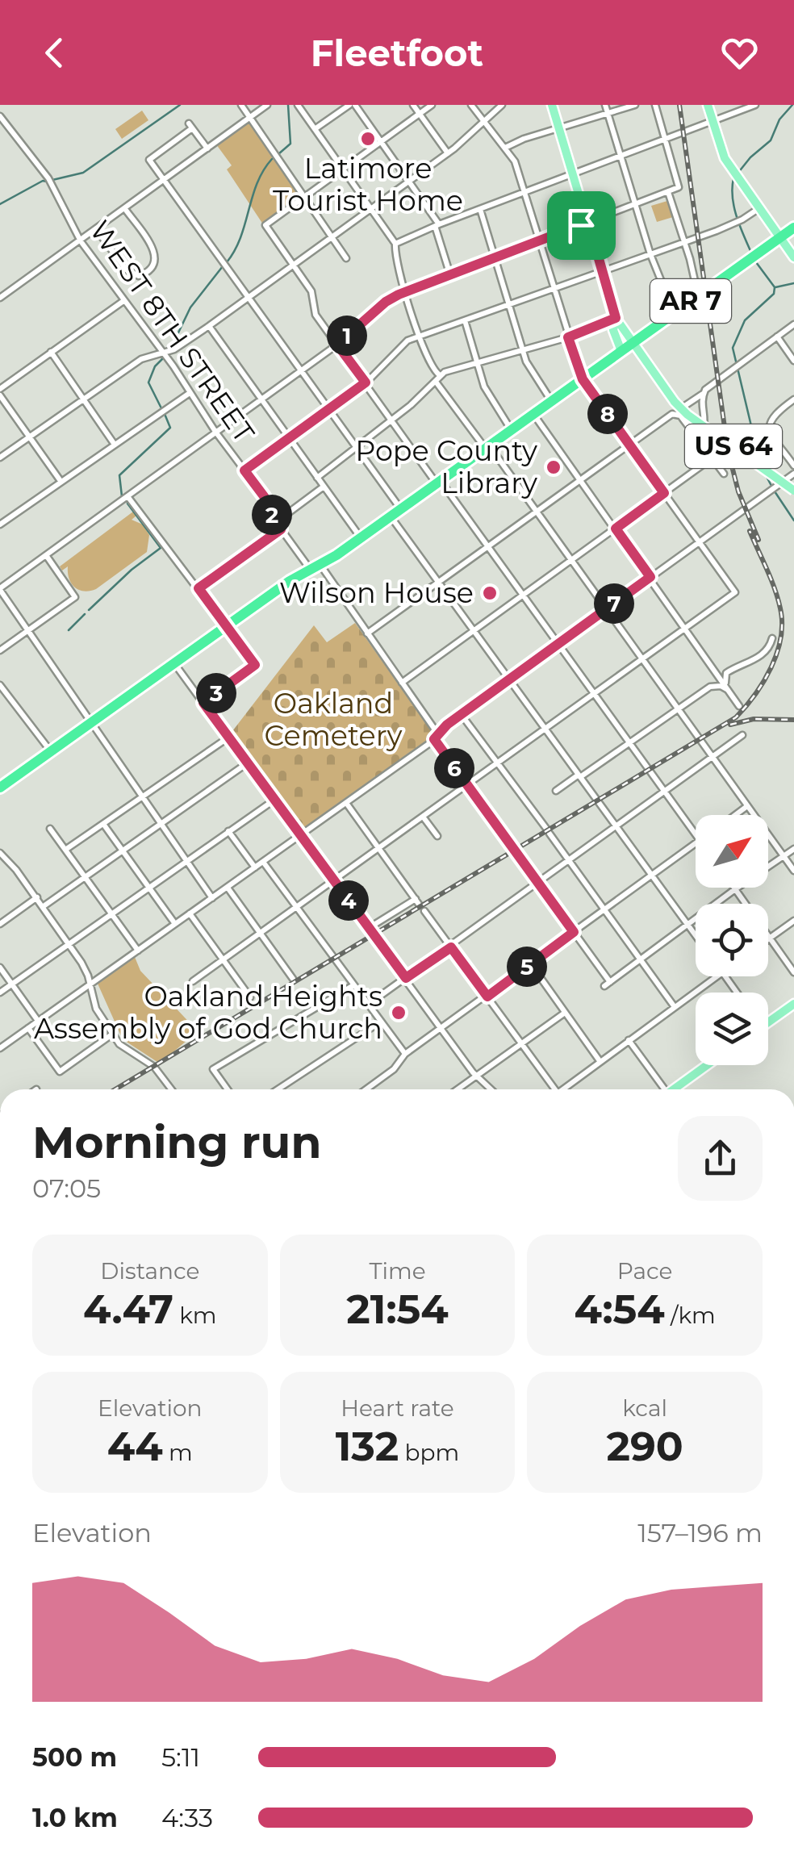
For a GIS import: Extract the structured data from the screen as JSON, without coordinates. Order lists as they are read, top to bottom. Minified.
{"streets":{"highway":["AR 7"],"main road":["US 64"],"street":["WEST 8TH STREET"]},"crossings":[["AR 7","WEST 8TH STREET"],["AR 7","US 64"]],"parks":["Oakland Cemetery"],"places":["Latimore Tourist Home","Pope County Library","Wilson House","Oakland Heights Assembly of God Church"],"north":"top right","page":{"header":"Fleetfoot","pins":["1","8","2","7","3","6","4","5"],"heading":["Morning run","07:05"],"stats":[["Distance","4.47 km"],["Time","21:54"],["Pace","4:54 /km"],["Elevation","44 m"],["Heart rate","132 bpm"],["kcal","290"]],"chart":["Elevation","157–196 m"],"list":[{"name":"500 m","note":"5:11"},{"name":"1.0 km","note":"4:33"}]}}
